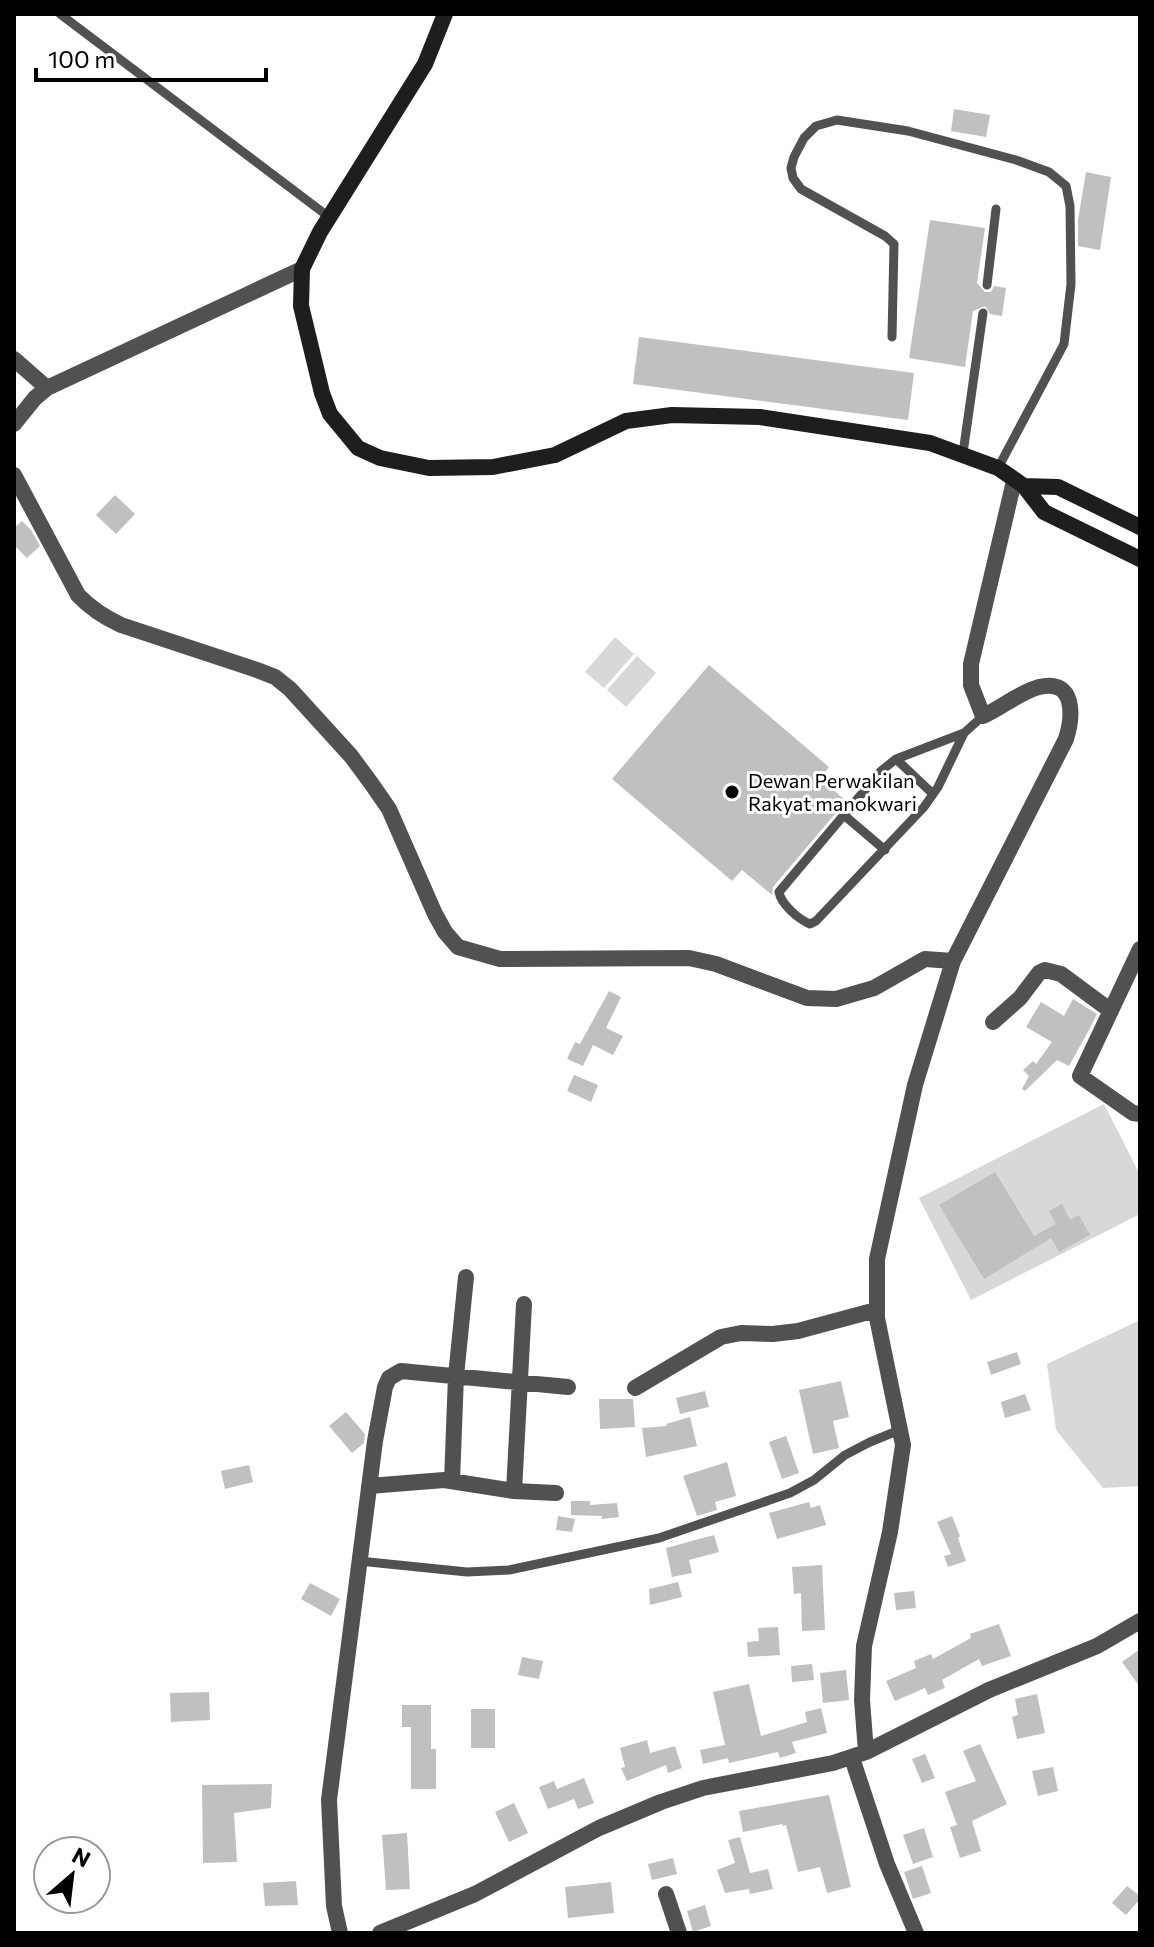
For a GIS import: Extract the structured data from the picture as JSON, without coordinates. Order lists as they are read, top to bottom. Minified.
{"places":["Dewan Perwakilan Rakyat manokwari"],"scale_bar":"100 m","north":"top right"}
